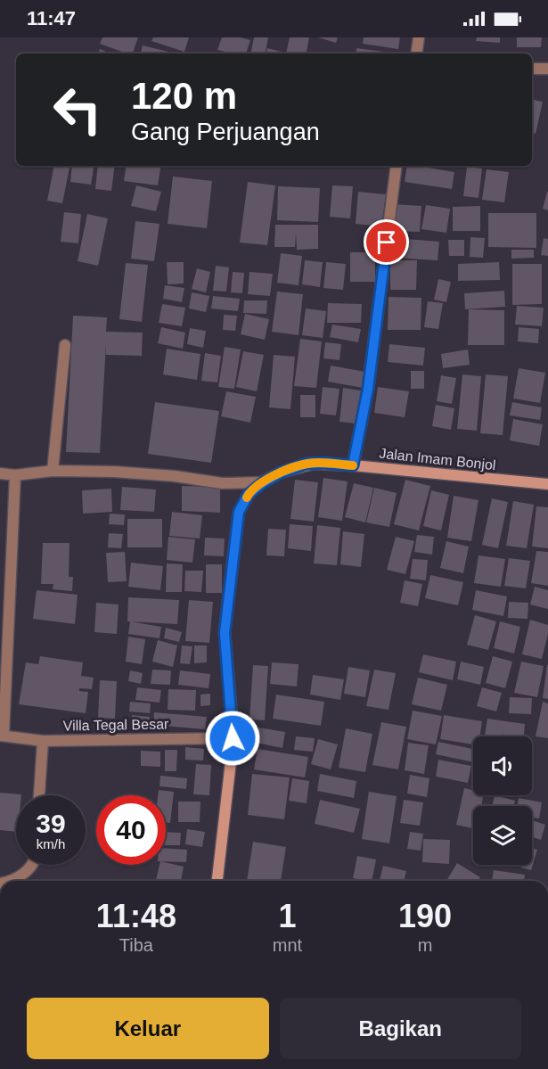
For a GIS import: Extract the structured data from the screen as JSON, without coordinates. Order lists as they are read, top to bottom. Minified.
{"streets":{"street":["Jalan Imam Bonjol","Villa Tegal Besar"]},"crossings":[["Jalan Imam Bonjol","Villa Tegal Besar"]],"page":{"status":"11:47","turn":["120 m","Gang Perjuangan"],"speed":"39 km/h","limit":"40","eta":["11:48","Tiba","1","mnt","190","m"],"buttons":["Keluar","Bagikan"]}}
